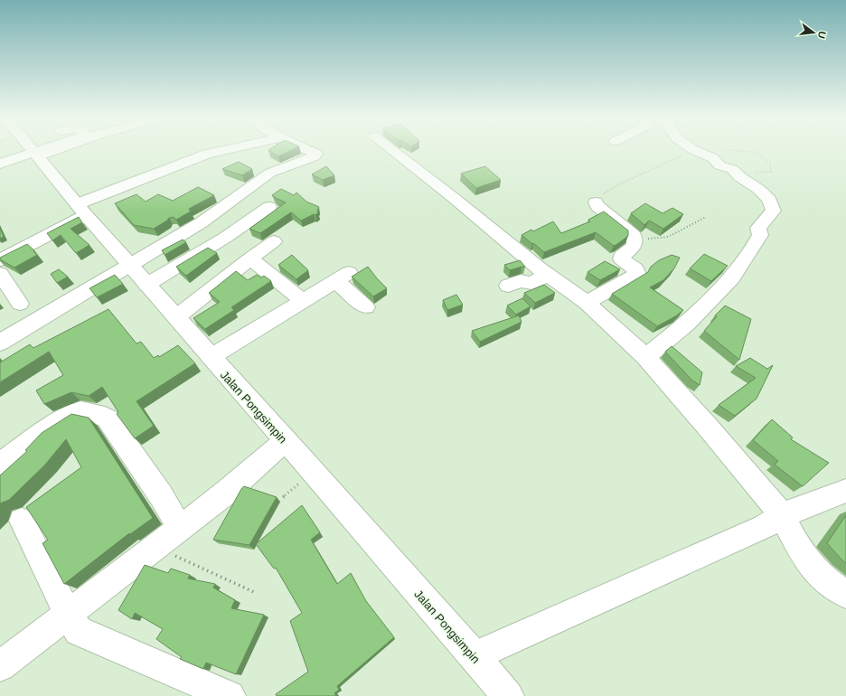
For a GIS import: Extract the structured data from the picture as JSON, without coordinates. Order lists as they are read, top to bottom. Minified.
{"streets":{"street":["Jalan Pongsimpin"]},"north":"right"}
